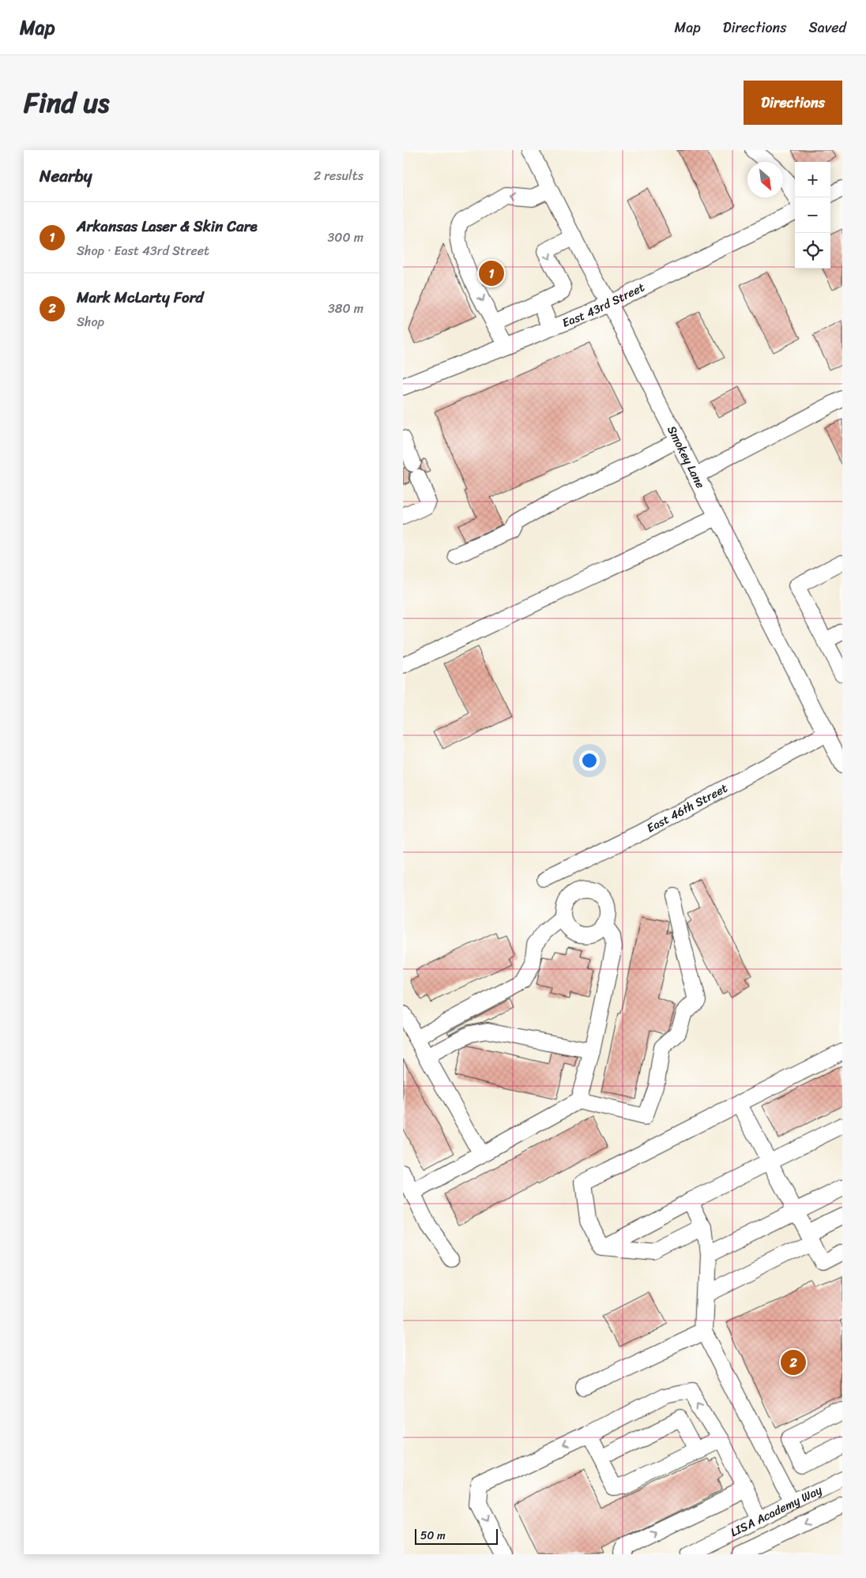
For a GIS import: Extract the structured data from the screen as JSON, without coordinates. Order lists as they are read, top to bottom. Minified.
{"streets":{"street":["East 43rd Street","Smokey Lane","East 46th Street","LISA Academy Way"]},"crossings":[["East 43rd Street","Smokey Lane"],["Smokey Lane","East 46th Street"]],"scale_bar":"50 m","north":"bottom right","page":{"header":"Map","nav":["Map","Directions","Saved"],"title":"Find us","buttons":"Directions","heading":["Nearby","2 results"],"map_buttons":["+","−"],"list":[{"mark":"1","name":"Arkansas Laser & Skin Care","note":"Shop · East 43rd Street","value":"300 m"},{"mark":"2","name":"Mark McLarty Ford","note":"Shop","value":"380 m"}],"pins":["1","2"],"scale":"50 m"}}
